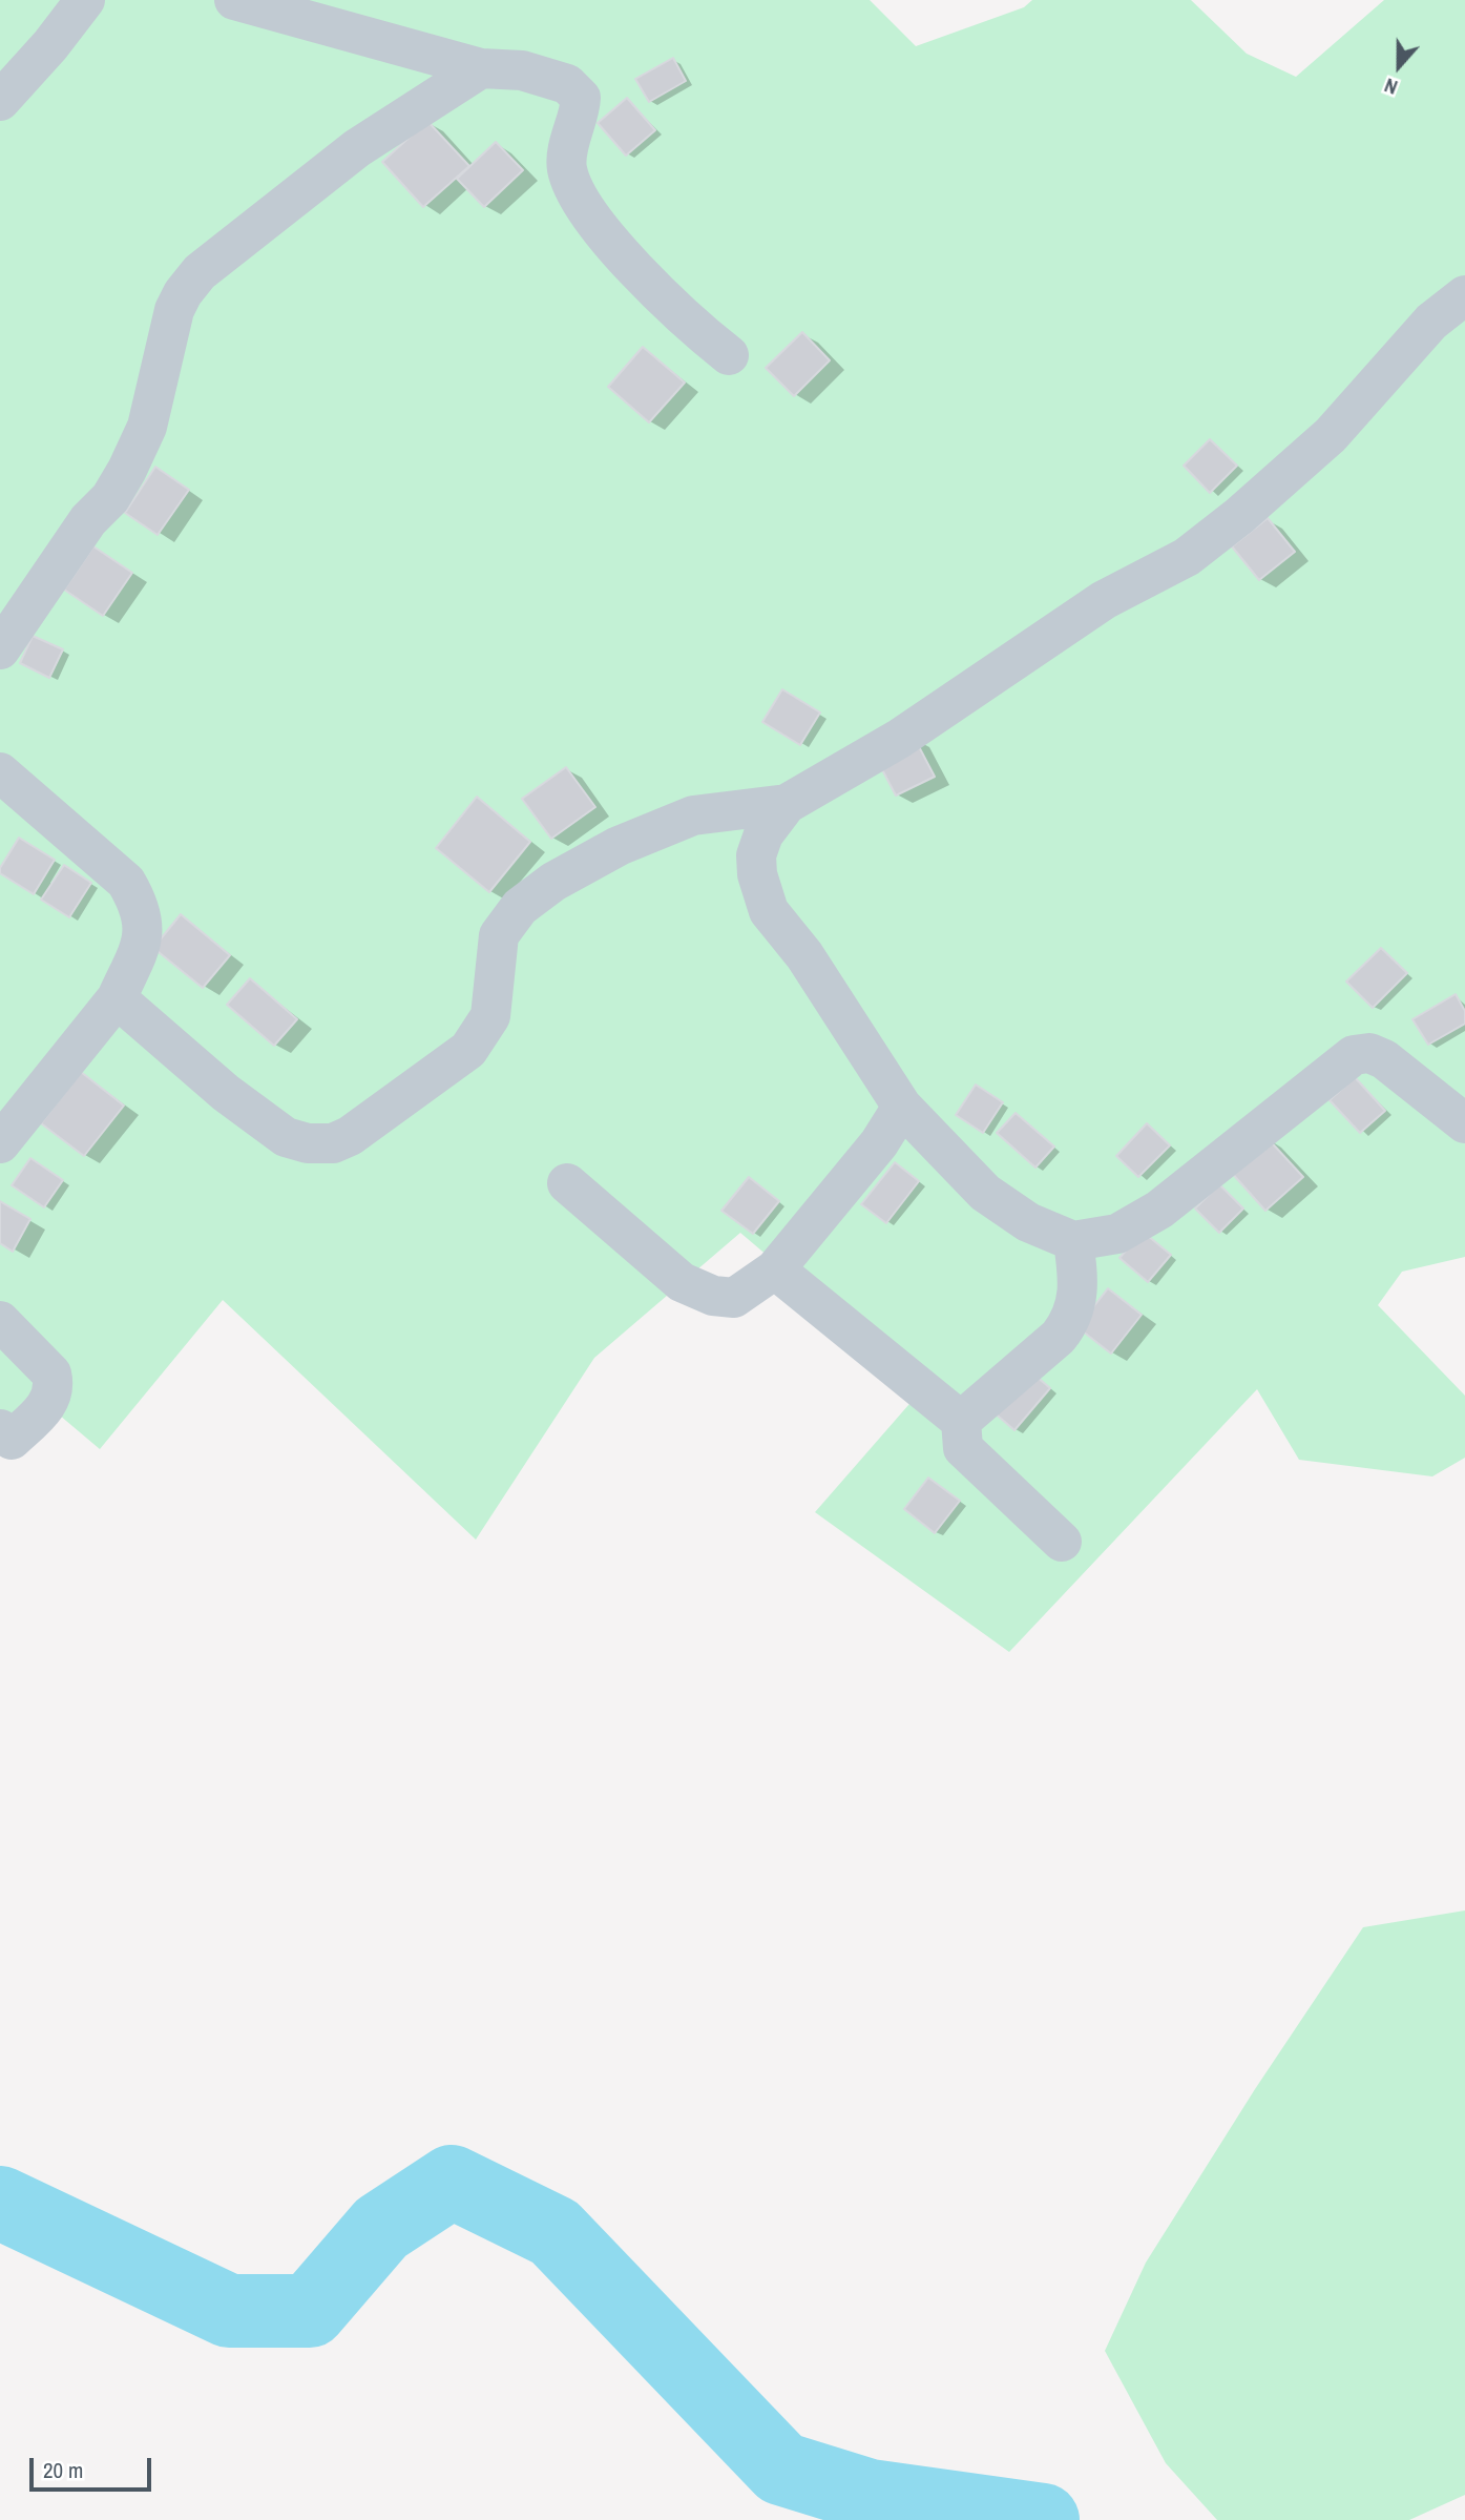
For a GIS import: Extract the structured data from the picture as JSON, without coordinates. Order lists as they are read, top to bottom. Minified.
{"scale_bar":"20 m","north":"bottom"}
